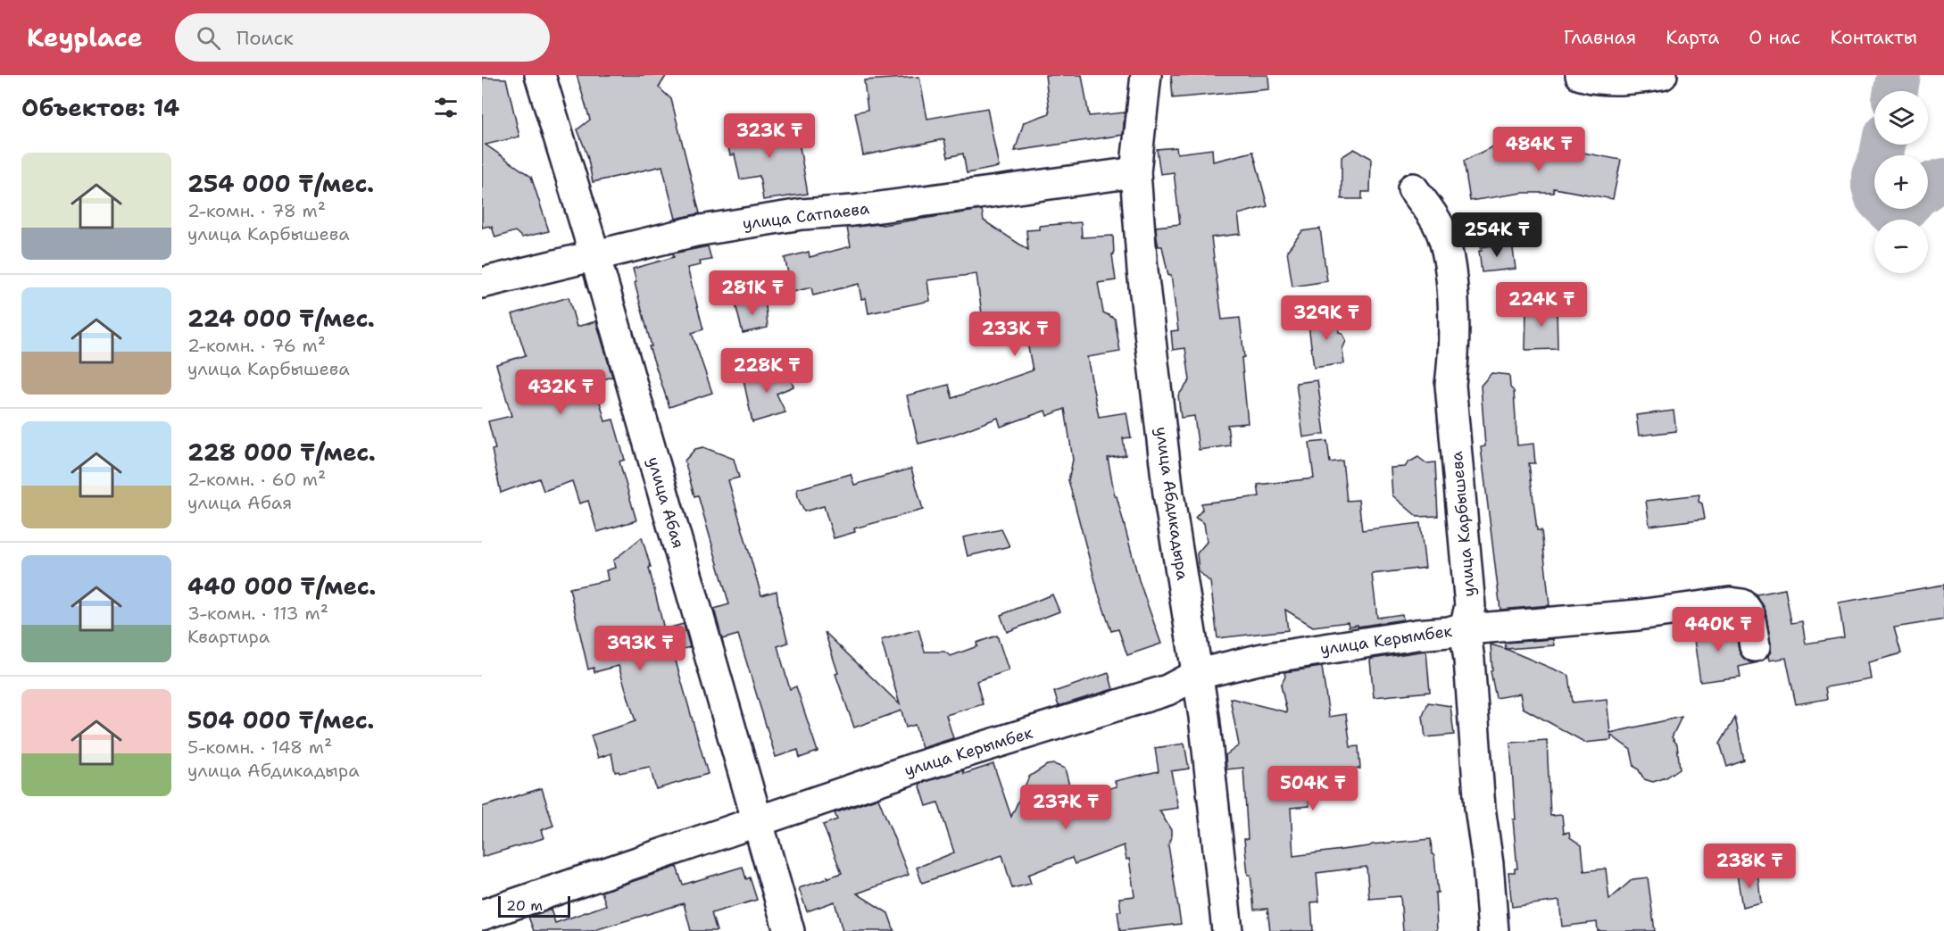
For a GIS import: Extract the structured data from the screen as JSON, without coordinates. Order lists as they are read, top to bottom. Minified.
{"streets":{"street":["улица Сатпаева","улица Абая","улица Абдикадыра","улица Карбышева","улица Керымбек"]},"crossings":[["улица Сатпаева","улица Абая"],["улица Сатпаева","улица Абдикадыра"],["улица Абая","улица Керымбек"],["улица Абдикадыра","улица Керымбек"],["улица Карбышева","улица Керымбек"]],"scale_bar":"20 m","page":{"header":"Keyplace","search":"Поиск","nav":["Главная","Карта","О нас","Контакты"],"heading":"Объектов: 14","map_buttons":["+","−"],"price":["323K ₸","484K ₸","254K ₸","281K ₸","224K ₸","329K ₸","233K ₸","228K ₸","432K ₸","440K ₸","393K ₸","504K ₸","237K ₸","238K ₸"],"list":[{"name":"254 000 ₸/мес.","note":"2-комн. · 78 m² · улица Карбышева"},{"name":"224 000 ₸/мес.","note":"2-комн. · 76 m² · улица Карбышева"},{"name":"228 000 ₸/мес.","note":"2-комн. · 60 m² · улица Абая"},{"name":"440 000 ₸/мес.","note":"3-комн. · 113 m² · Квартира"},{"name":"504 000 ₸/мес.","note":"5-комн. · 148 m² · улица Абдикадыра"}],"scale":"20 m"}}
